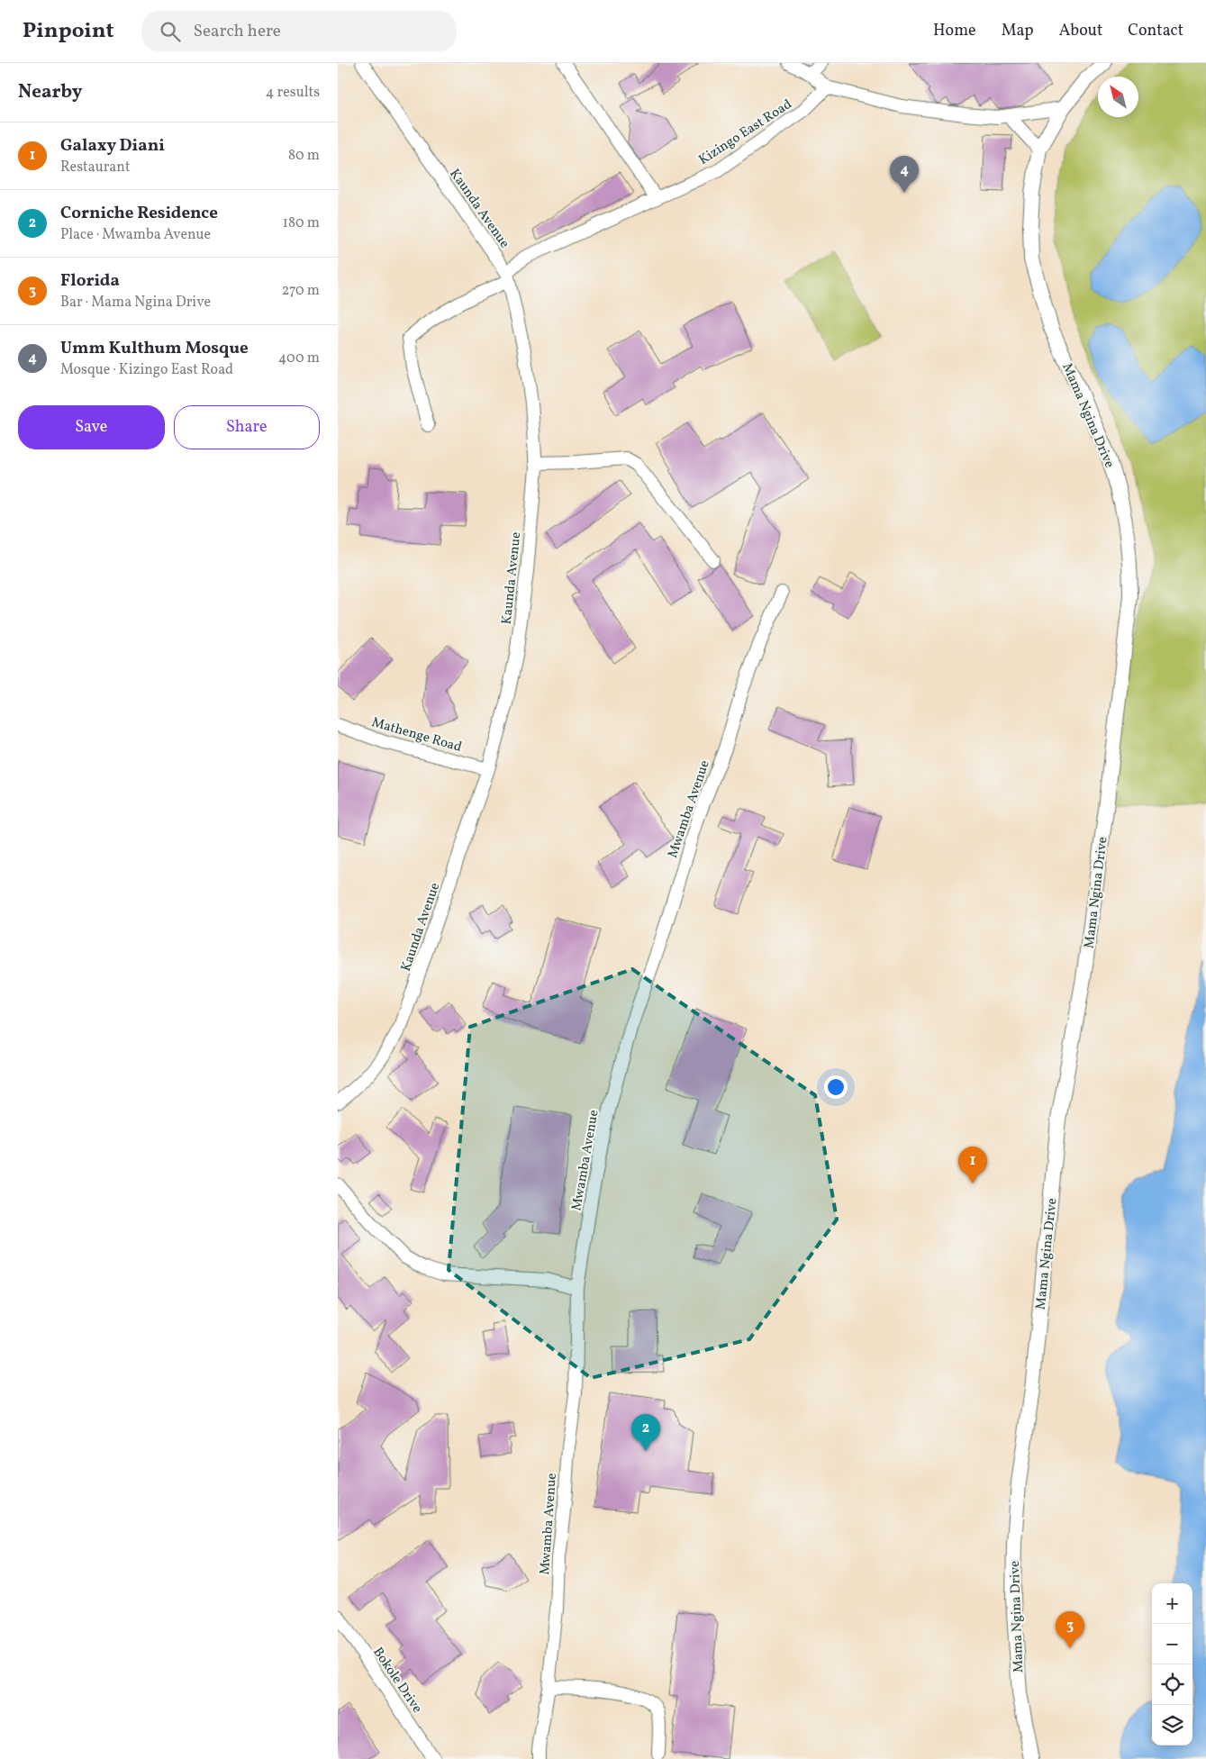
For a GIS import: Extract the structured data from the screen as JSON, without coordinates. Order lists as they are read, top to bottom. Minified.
{"streets":{"street":["Kizingo East Road","Kaunda Avenue","Mama Ngina Drive","Mathenge Road","Mwamba Avenue","Bokole Drive"]},"crossings":[["Kizingo East Road","Kaunda Avenue"],["Kaunda Avenue","Mathenge Road"]],"north":"top left","page":{"header":"Pinpoint","search":"Search here","nav":["Home","Map","About","Contact"],"heading":["Nearby","4 results"],"list":[{"mark":"1","name":"Galaxy Diani","note":"Restaurant","value":"80 m"},{"mark":"2","name":"Corniche Residence","note":"Place · Mwamba Avenue","value":"180 m"},{"mark":"3","name":"Florida","note":"Bar · Mama Ngina Drive","value":"270 m"},{"mark":"4","name":"Umm Kulthum Mosque","note":"Mosque · Kizingo East Road","value":"400 m"}],"pins":["4","1","2","3"],"buttons":["Save","Share"],"map_buttons":["+","−"]}}
